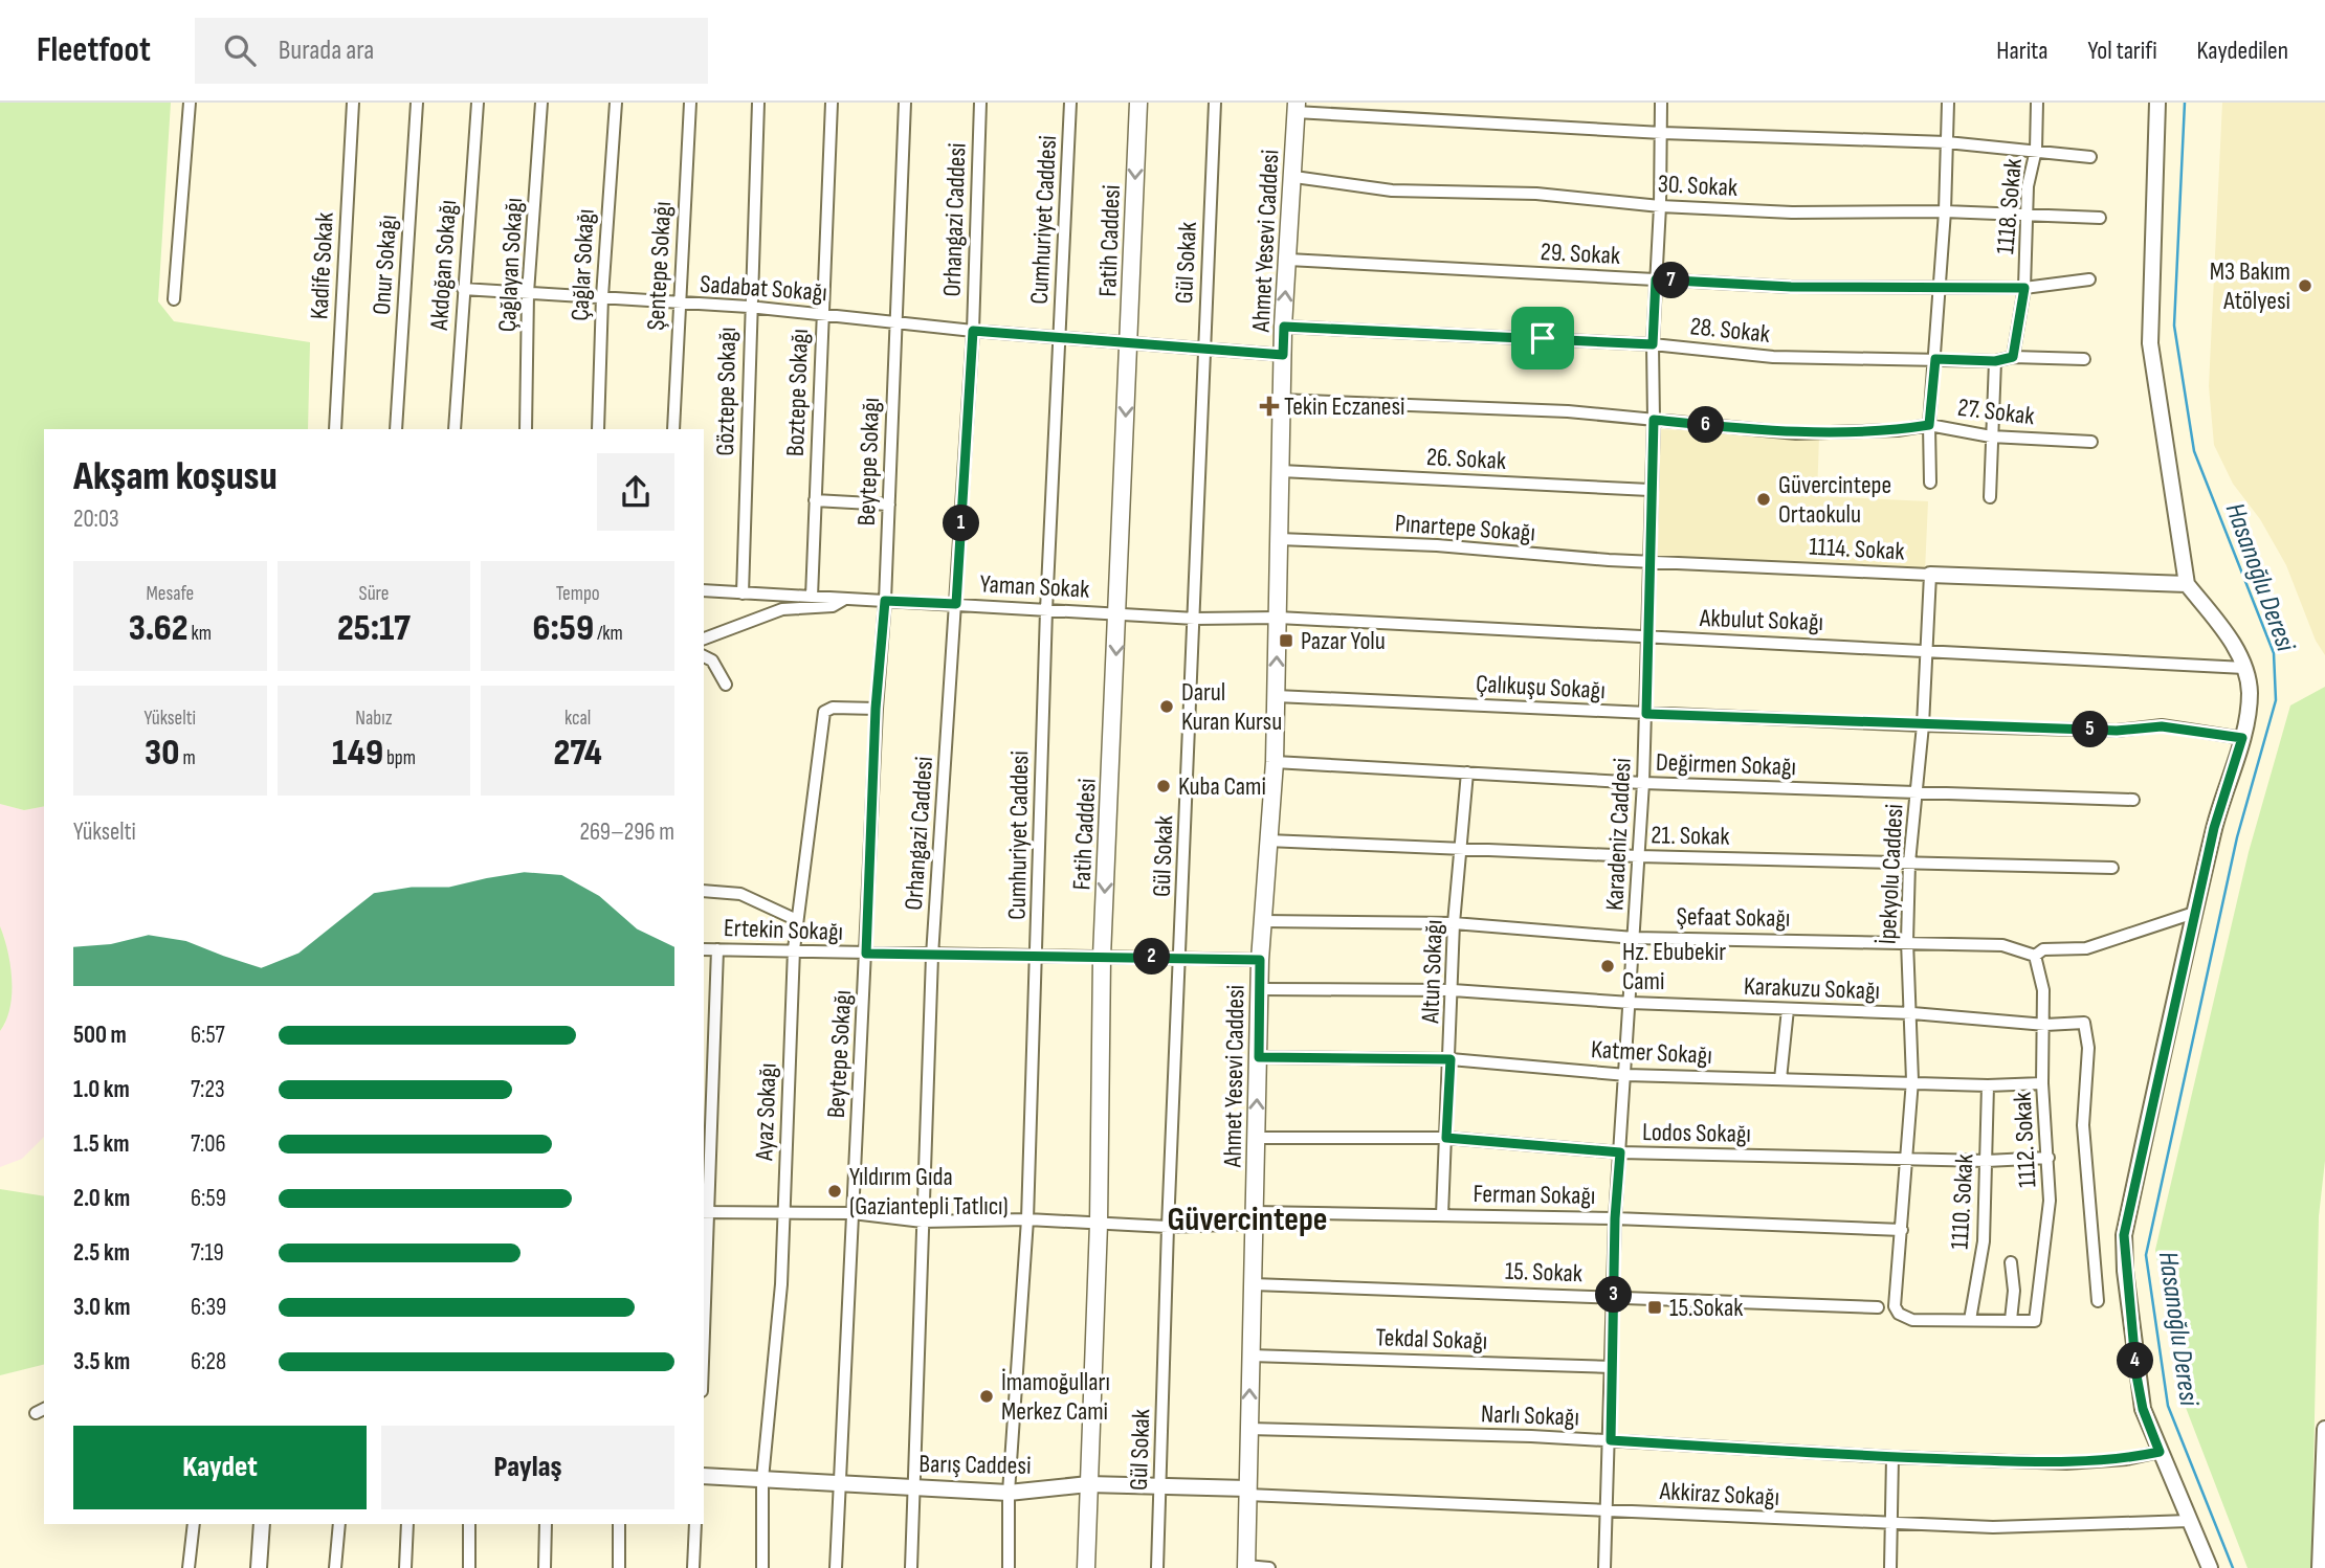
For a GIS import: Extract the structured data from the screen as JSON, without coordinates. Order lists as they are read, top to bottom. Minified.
{"streets":{"main road":["Fatih Caddesi","Ahmet Yesevi Caddesi"],"street":["30. Sokak","1118. Sokak","Orhangazi Caddesi","Cumhuriyet Caddesi","29. Sokak","Gül Sokak","Onur Sokağı","Akdoğan Sokağı","Çağlayan Sokağı","Çağlar Sokağı","Kadife Sokak","Şentepe Sokağı","Sadabat Sokağı","28. Sokak","Göztepe Sokağı","Boztepe Sokağı","27. Sokak","26. Sokak","Beytepe Sokağı","Pınartepe Sokağı","1114. Sokak","Yaman Sokak","Akbulut Sokağı","Çalıkuşu Sokağı","Değirmen Sokağı","Karadeniz Caddesi","21. Sokak","İpekyolu Caddesi","Şefaat Sokağı","Ertekin Sokağı","Altun Sokağı","Karakuzu Sokağı","Katmer Sokağı","Ayaz Sokağı","Lodos Sokağı","1112. Sokak","Ferman Sokağı","1110. Sokak","15. Sokak","Tekdal Sokağı","Narlı Sokağı","Barış Caddesi","Akkiraz Sokağı"]},"crossings":[["30. Sokak","1118. Sokak"],["30. Sokak","Ahmet Yesevi Caddesi"],["30. Sokak","Karadeniz Caddesi"],["1118. Sokak","29. Sokak"],["1118. Sokak","28. Sokak"],["Orhangazi Caddesi","Sadabat Sokağı"],["Orhangazi Caddesi","Yaman Sokak"],["Orhangazi Caddesi","Ertekin Sokağı"],["Orhangazi Caddesi","Ferman Sokağı"],["Orhangazi Caddesi","Barış Caddesi"],["Cumhuriyet Caddesi","Sadabat Sokağı"],["Cumhuriyet Caddesi","Yaman Sokak"],["Cumhuriyet Caddesi","Ertekin Sokağı"],["Cumhuriyet Caddesi","Ferman Sokağı"],["Cumhuriyet Caddesi","Barış Caddesi"],["Fatih Caddesi","Sadabat Sokağı"],["Fatih Caddesi","Yaman Sokak"],["Fatih Caddesi","Ertekin Sokağı"],["Fatih Caddesi","Ferman Sokağı"],["Fatih Caddesi","Barış Caddesi"],["Ahmet Yesevi Caddesi","29. Sokak"],["Ahmet Yesevi Caddesi","Sadabat Sokağı"],["Ahmet Yesevi Caddesi","28. Sokak"],["Ahmet Yesevi Caddesi","27. Sokak"],["Ahmet Yesevi Caddesi","26. Sokak"],["Ahmet Yesevi Caddesi","Pınartepe Sokağı"],["Ahmet Yesevi Caddesi","Yaman Sokak"],["Ahmet Yesevi Caddesi","Akbulut Sokağı"],["Ahmet Yesevi Caddesi","Çalıkuşu Sokağı"],["Ahmet Yesevi Caddesi","Değirmen Sokağı"],["Ahmet Yesevi Caddesi","21. Sokak"],["Ahmet Yesevi Caddesi","Şefaat Sokağı"],["Ahmet Yesevi Caddesi","Ertekin Sokağı"],["Ahmet Yesevi Caddesi","Karakuzu Sokağı"],["Ahmet Yesevi Caddesi","Katmer Sokağı"],["Ahmet Yesevi Caddesi","Lodos Sokağı"],["Ahmet Yesevi Caddesi","Ferman Sokağı"],["Ahmet Yesevi Caddesi","15. Sokak"],["Ahmet Yesevi Caddesi","Tekdal Sokağı"],["Ahmet Yesevi Caddesi","Narlı Sokağı"],["Ahmet Yesevi Caddesi","Barış Caddesi"],["Ahmet Yesevi Caddesi","Akkiraz Sokağı"],["29. Sokak","Karadeniz Caddesi"],["Gül Sokak","Sadabat Sokağı"],["Gül Sokak","Yaman Sokak"],["Gül Sokak","Ertekin Sokağı"],["Gül Sokak","Ferman Sokağı"],["Gül Sokak","Barış Caddesi"],["Akdoğan Sokağı","Sadabat Sokağı"],["Çağlayan Sokağı","Sadabat Sokağı"],["Çağlar Sokağı","Sadabat Sokağı"],["Şentepe Sokağı","Sadabat Sokağı"],["Sadabat Sokağı","Göztepe Sokağı"],["Sadabat Sokağı","Boztepe Sokağı"],["Sadabat Sokağı","Beytepe Sokağı"],["28. Sokak","Karadeniz Caddesi"],["Göztepe Sokağı","Yaman Sokak"],["Boztepe Sokağı","Yaman Sokak"],["27. Sokak","Karadeniz Caddesi"],["26. Sokak","Karadeniz Caddesi"],["Beytepe Sokağı","Yaman Sokak"],["Beytepe Sokağı","Ertekin Sokağı"],["Beytepe Sokağı","Ayaz Sokağı"],["Beytepe Sokağı","Ferman Sokağı"],["Beytepe Sokağı","Barış Caddesi"],["Pınartepe Sokağı","1114. Sokak"],["Pınartepe Sokağı","Karadeniz Caddesi"],["1114. Sokak","Karadeniz Caddesi"],["1114. Sokak","İpekyolu Caddesi"],["Yaman Sokak","Akbulut Sokağı"],["Akbulut Sokağı","Karadeniz Caddesi"],["Akbulut Sokağı","İpekyolu Caddesi"],["Çalıkuşu Sokağı","Karadeniz Caddesi"],["Çalıkuşu Sokağı","İpekyolu Caddesi"],["Değirmen Sokağı","Karadeniz Caddesi"],["Değirmen Sokağı","İpekyolu Caddesi"],["Değirmen Sokağı","Altun Sokağı"],["Karadeniz Caddesi","21. Sokak"],["Karadeniz Caddesi","Şefaat Sokağı"],["Karadeniz Caddesi","Karakuzu Sokağı"],["Karadeniz Caddesi","Katmer Sokağı"],["Karadeniz Caddesi","Lodos Sokağı"],["Karadeniz Caddesi","Ferman Sokağı"],["Karadeniz Caddesi","15. Sokak"],["Karadeniz Caddesi","Tekdal Sokağı"],["Karadeniz Caddesi","Narlı Sokağı"],["Karadeniz Caddesi","Akkiraz Sokağı"],["21. Sokak","İpekyolu Caddesi"],["21. Sokak","Altun Sokağı"],["İpekyolu Caddesi","Şefaat Sokağı"],["İpekyolu Caddesi","Karakuzu Sokağı"],["İpekyolu Caddesi","Katmer Sokağı"],["İpekyolu Caddesi","Lodos Sokağı"],["İpekyolu Caddesi","Ferman Sokağı"],["İpekyolu Caddesi","1110. Sokak"],["Şefaat Sokağı","Altun Sokağı"],["Şefaat Sokağı","1112. Sokak"],["Ertekin Sokağı","Ayaz Sokağı"],["Altun Sokağı","Karakuzu Sokağı"],["Altun Sokağı","Katmer Sokağı"],["Altun Sokağı","Lodos Sokağı"],["Altun Sokağı","Ferman Sokağı"],["Karakuzu Sokağı","1112. Sokak"],["Katmer Sokağı","1112. Sokak"],["Katmer Sokağı","1110. Sokak"],["Ayaz Sokağı","Ferman Sokağı"],["Ayaz Sokağı","Barış Caddesi"],["Lodos Sokağı","1112. Sokak"],["Lodos Sokağı","1110. Sokak"],["Barış Caddesi","Akkiraz Sokağı"]],"one_way":["Fatih Caddesi"],"districts":["Güvercintepe"],"water":["Hasanoğlu Deresi"],"places":{"other":["M3 Bakım Atölyesi","Güvercintepe Ortaokulu","Darul Kuran Kursu","Kuba Cami","Hz. Ebubekir Cami","Yıldırım Gıda (Gaziantepli Tatlıcı)","İmamoğulları Merkez Cami"],"health":["Tekin Eczanesi"],"transit":["Pazar Yolu","15.Sokak"]},"page":{"header":"Fleetfoot","search":"Burada ara","nav":["Harita","Yol tarifi","Kaydedilen"],"pins":["7","6","1","5","2","3","4"],"heading":["Akşam koşusu","20:03"],"stats":[["Mesafe","3.62 km"],["Süre","25:17"],["Tempo","6:59 /km"],["Yükselti","30 m"],["Nabız","149 bpm"],["kcal","274"]],"chart":["Yükselti","269–296 m"],"list":[{"name":"500 m","note":"6:57"},{"name":"1.0 km","note":"7:23"},{"name":"1.5 km","note":"7:06"},{"name":"2.0 km","note":"6:59"},{"name":"2.5 km","note":"7:19"},{"name":"3.0 km","note":"6:39"},{"name":"3.5 km","note":"6:28"}],"buttons":["Kaydet","Paylaş"]}}
